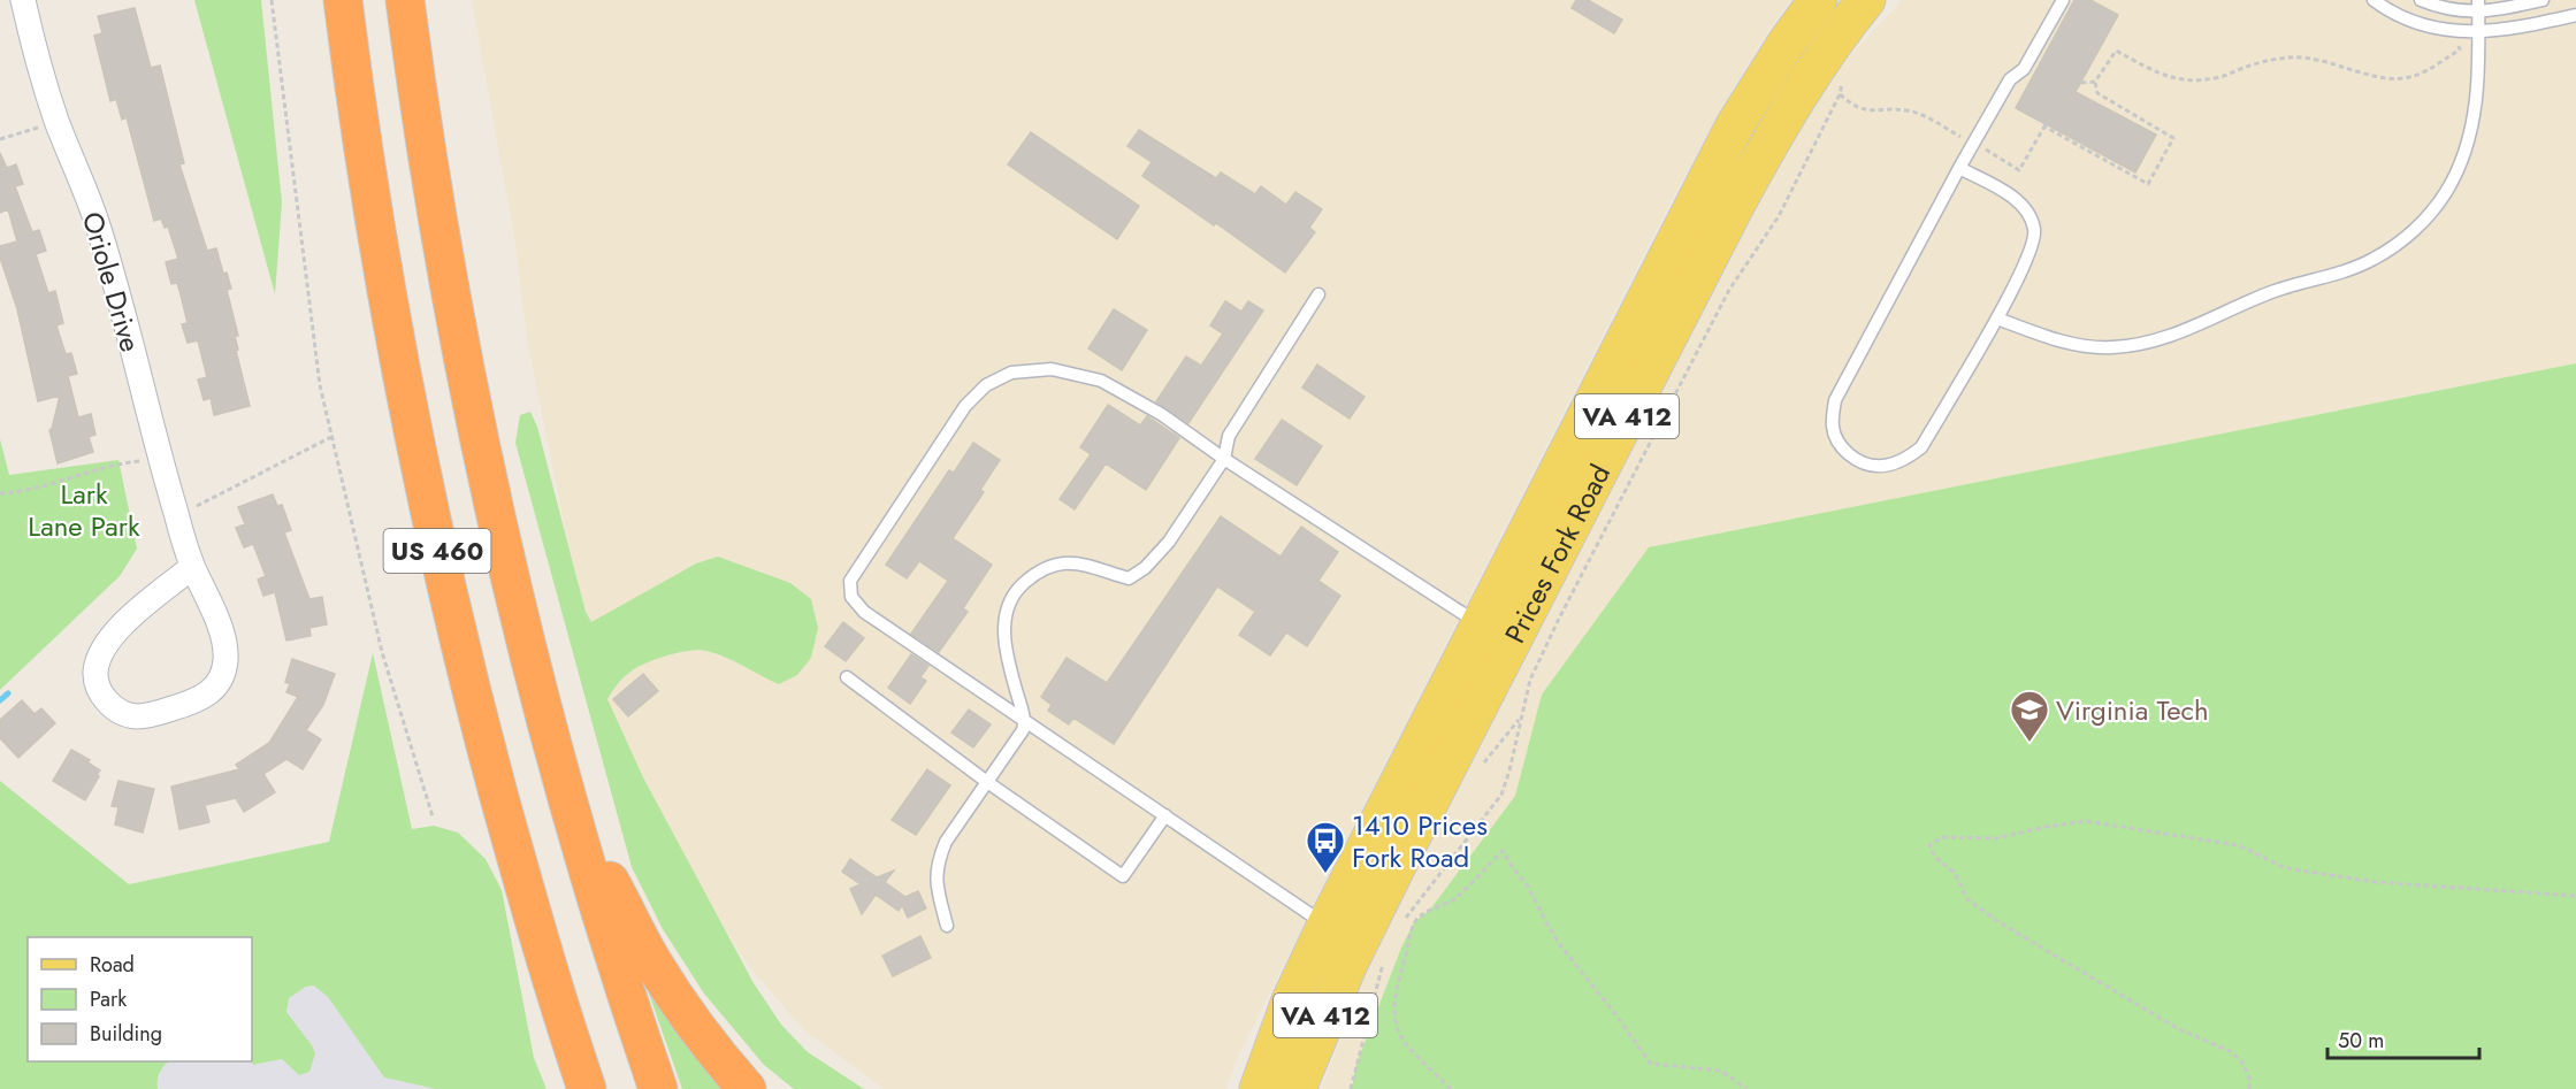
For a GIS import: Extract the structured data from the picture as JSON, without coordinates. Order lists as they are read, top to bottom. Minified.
{"streets":{"highway":["US 460"],"main road":["VA 412","Prices Fork Road"],"street":["Oriole Drive"]},"parks":["Lark Lane Park"],"places":{"school or university":["Virginia Tech"],"bus stop":["1410 Prices Fork Road"]},"legend":["Road","Park","Building"],"scale_bar":"50 m"}
